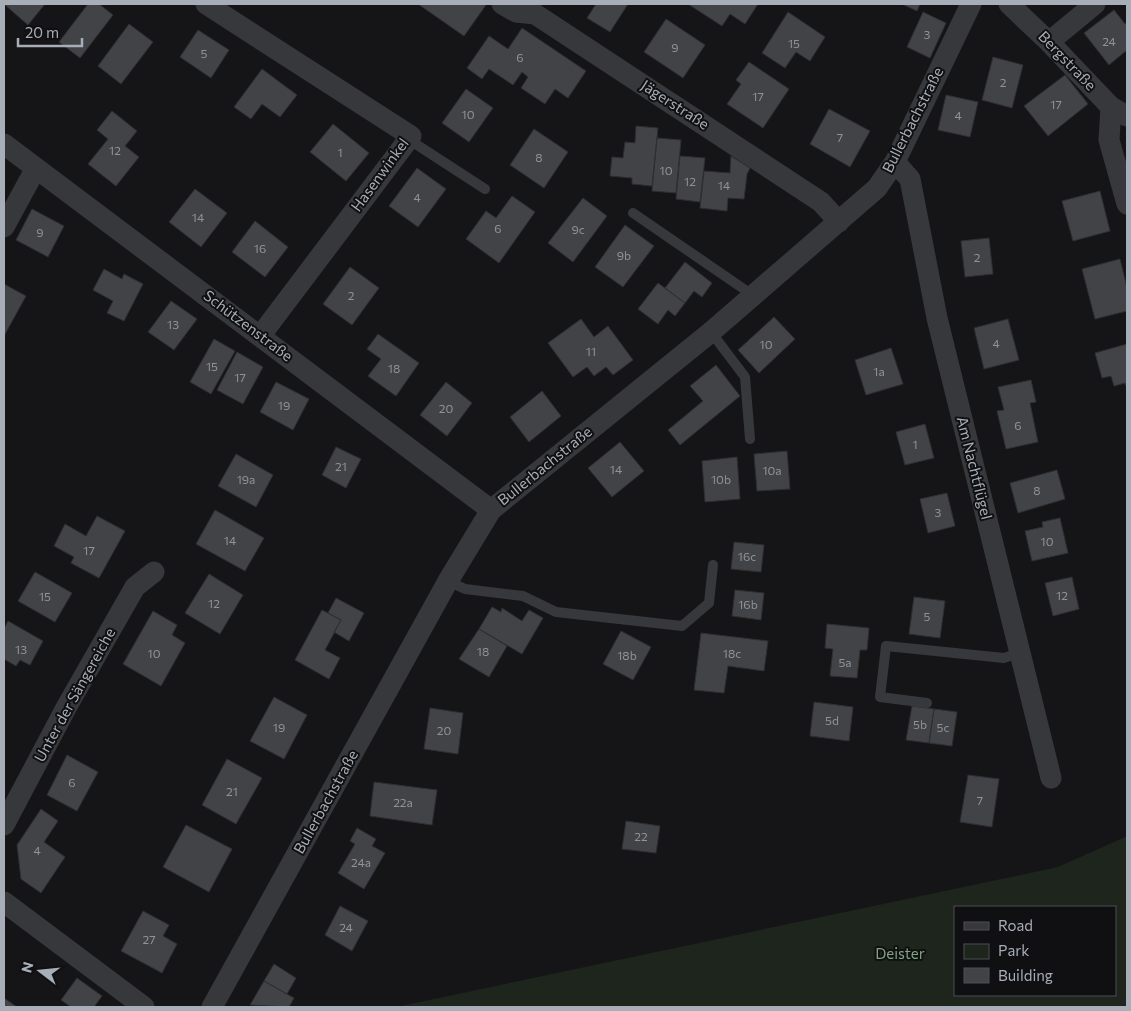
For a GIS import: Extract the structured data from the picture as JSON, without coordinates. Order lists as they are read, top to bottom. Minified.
{"streets":{"street":["Bergstraße","Jägerstraße","Bullerbachstraße","Hasenwinkel","Schützenstraße","Am Nachtflügel","Unter der Sängereiche"]},"crossings":[["Jägerstraße","Bullerbachstraße"],["Bullerbachstraße","Schützenstraße"],["Bullerbachstraße","Am Nachtflügel"],["Hasenwinkel","Schützenstraße"]],"parks":["Deister"],"house_numbers":["3","24","15","9","5","6","2","17","17","10","4","7","12","1","8","10","12","14","4","14","6","9c","9","16","9b","2","2","13","4","10","11","15","18","1a","17","19","20","6","1","21","14","10a","19a","10b","8","3","14","10","17","16c","12","15","12","16b","5","13","18","10","18c","18b","5a","5d","5b","19","5c","20","6","21","7","22a","22","4","24a","24","27"],"legend":["Road","Park","Building"],"scale_bar":"20 m","north":"left"}
